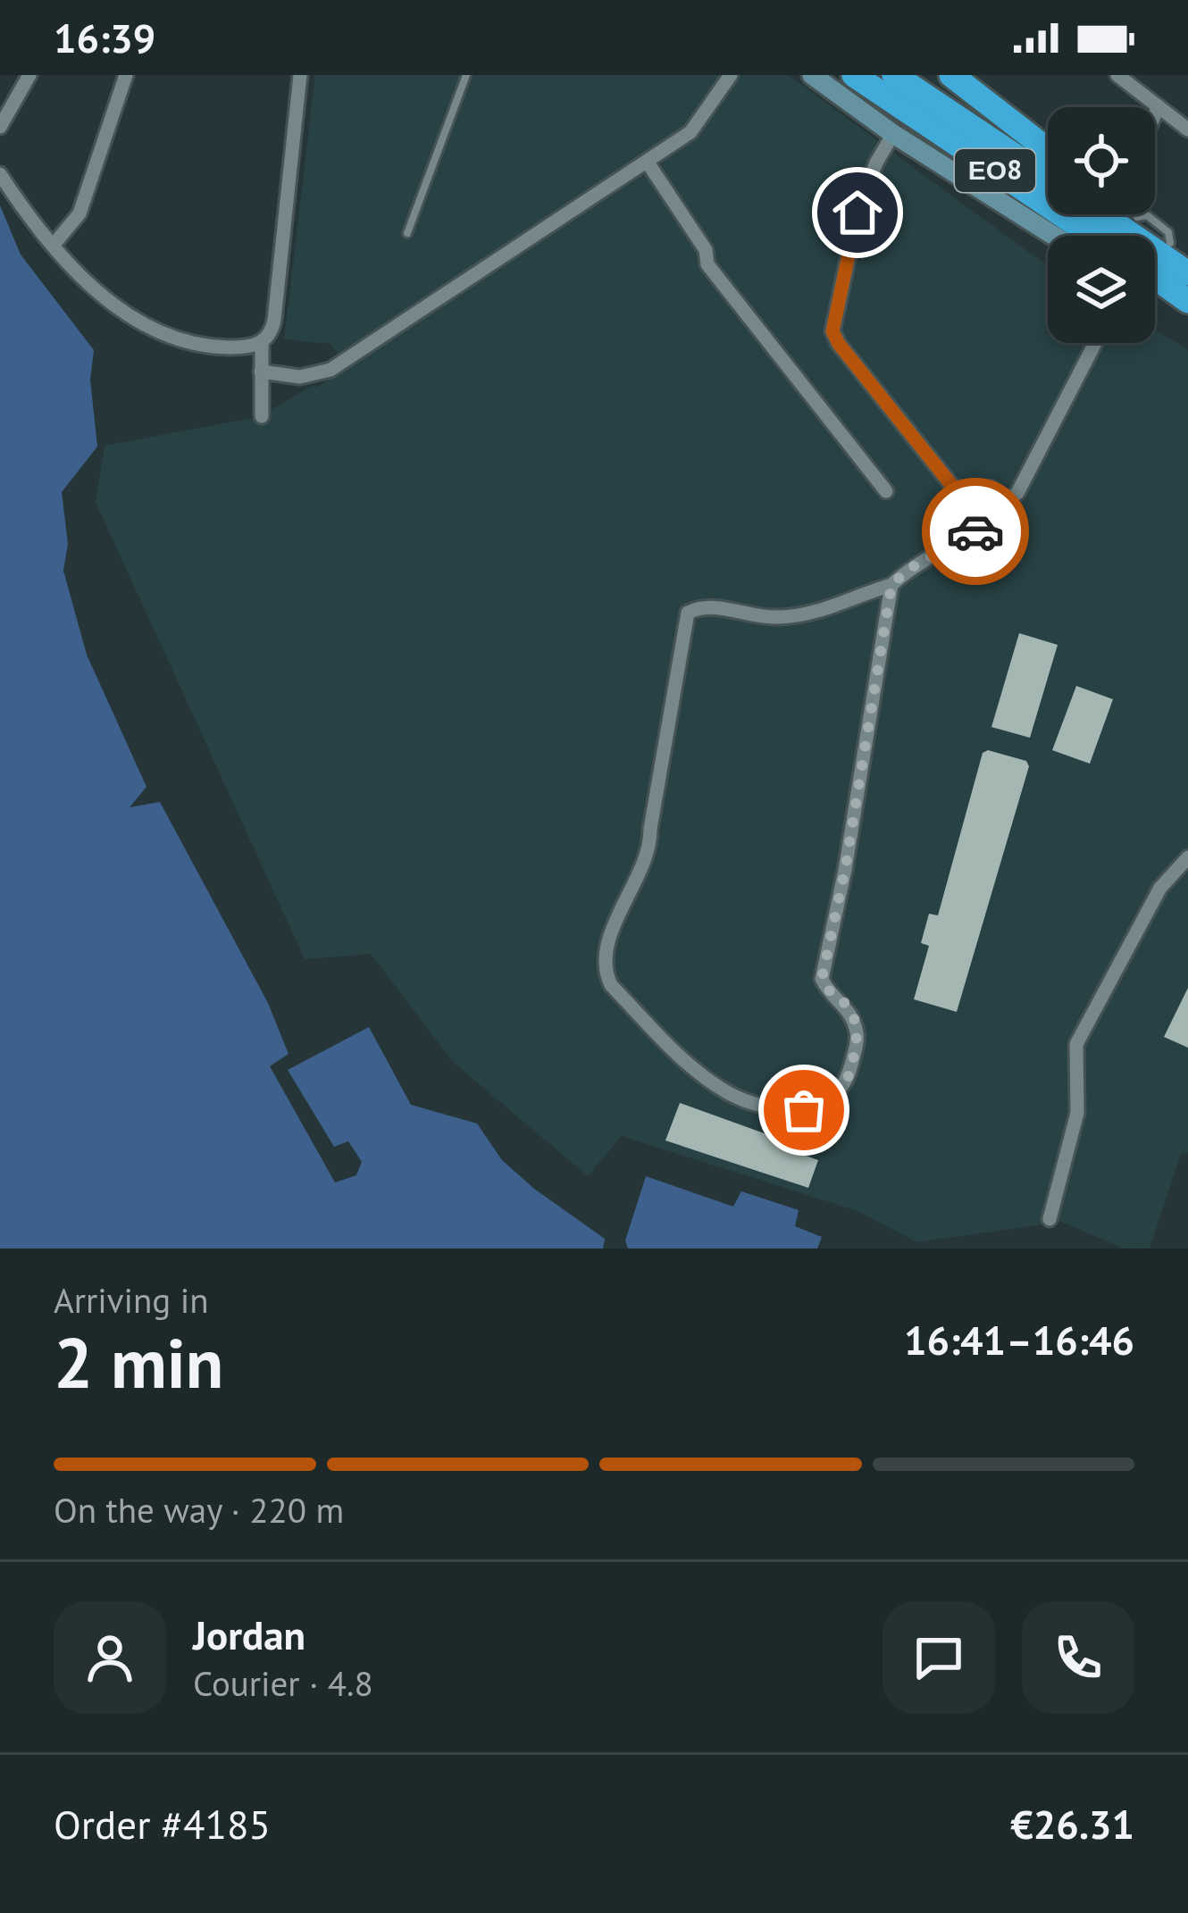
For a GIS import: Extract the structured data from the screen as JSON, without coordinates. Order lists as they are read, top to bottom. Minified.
{"streets":{"highway":["ΕΟ8"]},"page":{"status":"16:39","heading":["2 min","Arriving in","16:41–16:46"],"panel":["Jordan","Courier · 4.8","Order #4185","€26.31"],"bar":"On the way · 220 m"}}
